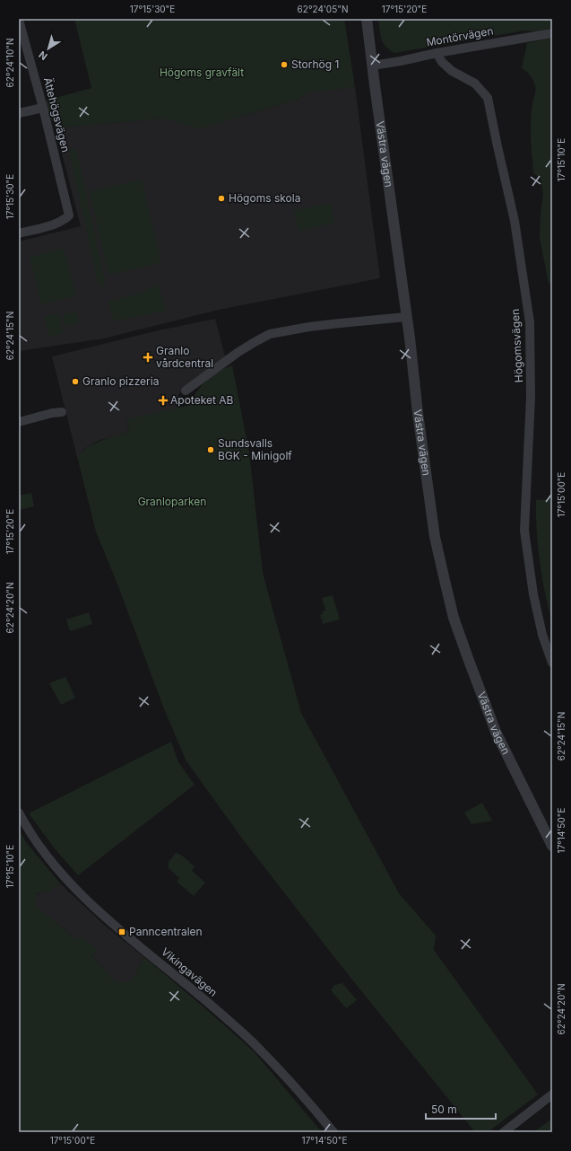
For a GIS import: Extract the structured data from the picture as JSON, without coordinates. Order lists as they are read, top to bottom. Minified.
{"streets":{"street":["Montörvägen","Ättehögsvägen","Västra vägen","Högomsvägen","Vikingavägen"]},"crossings":[["Montörvägen","Västra vägen"],["Montörvägen","Högomsvägen"]],"parks":["Högoms gravfält","Granloparken"],"places":{"other":["Storhög 1","Högoms skola","Granlo pizzeria","Sundsvalls BGK - Minigolf"],"health":["Granlo vårdcentral","Apoteket AB"],"transit":["Panncentralen"]},"scale_bar":"50 m","north":"bottom left","coordinates":["17°15'30\"E","62°24'05\"N","17°15'20\"E","62°24'10\"N","17°15'10\"E","62°24'15\"N","17°15'00\"E","62°24'20\"N","17°14'50\"E"]}
